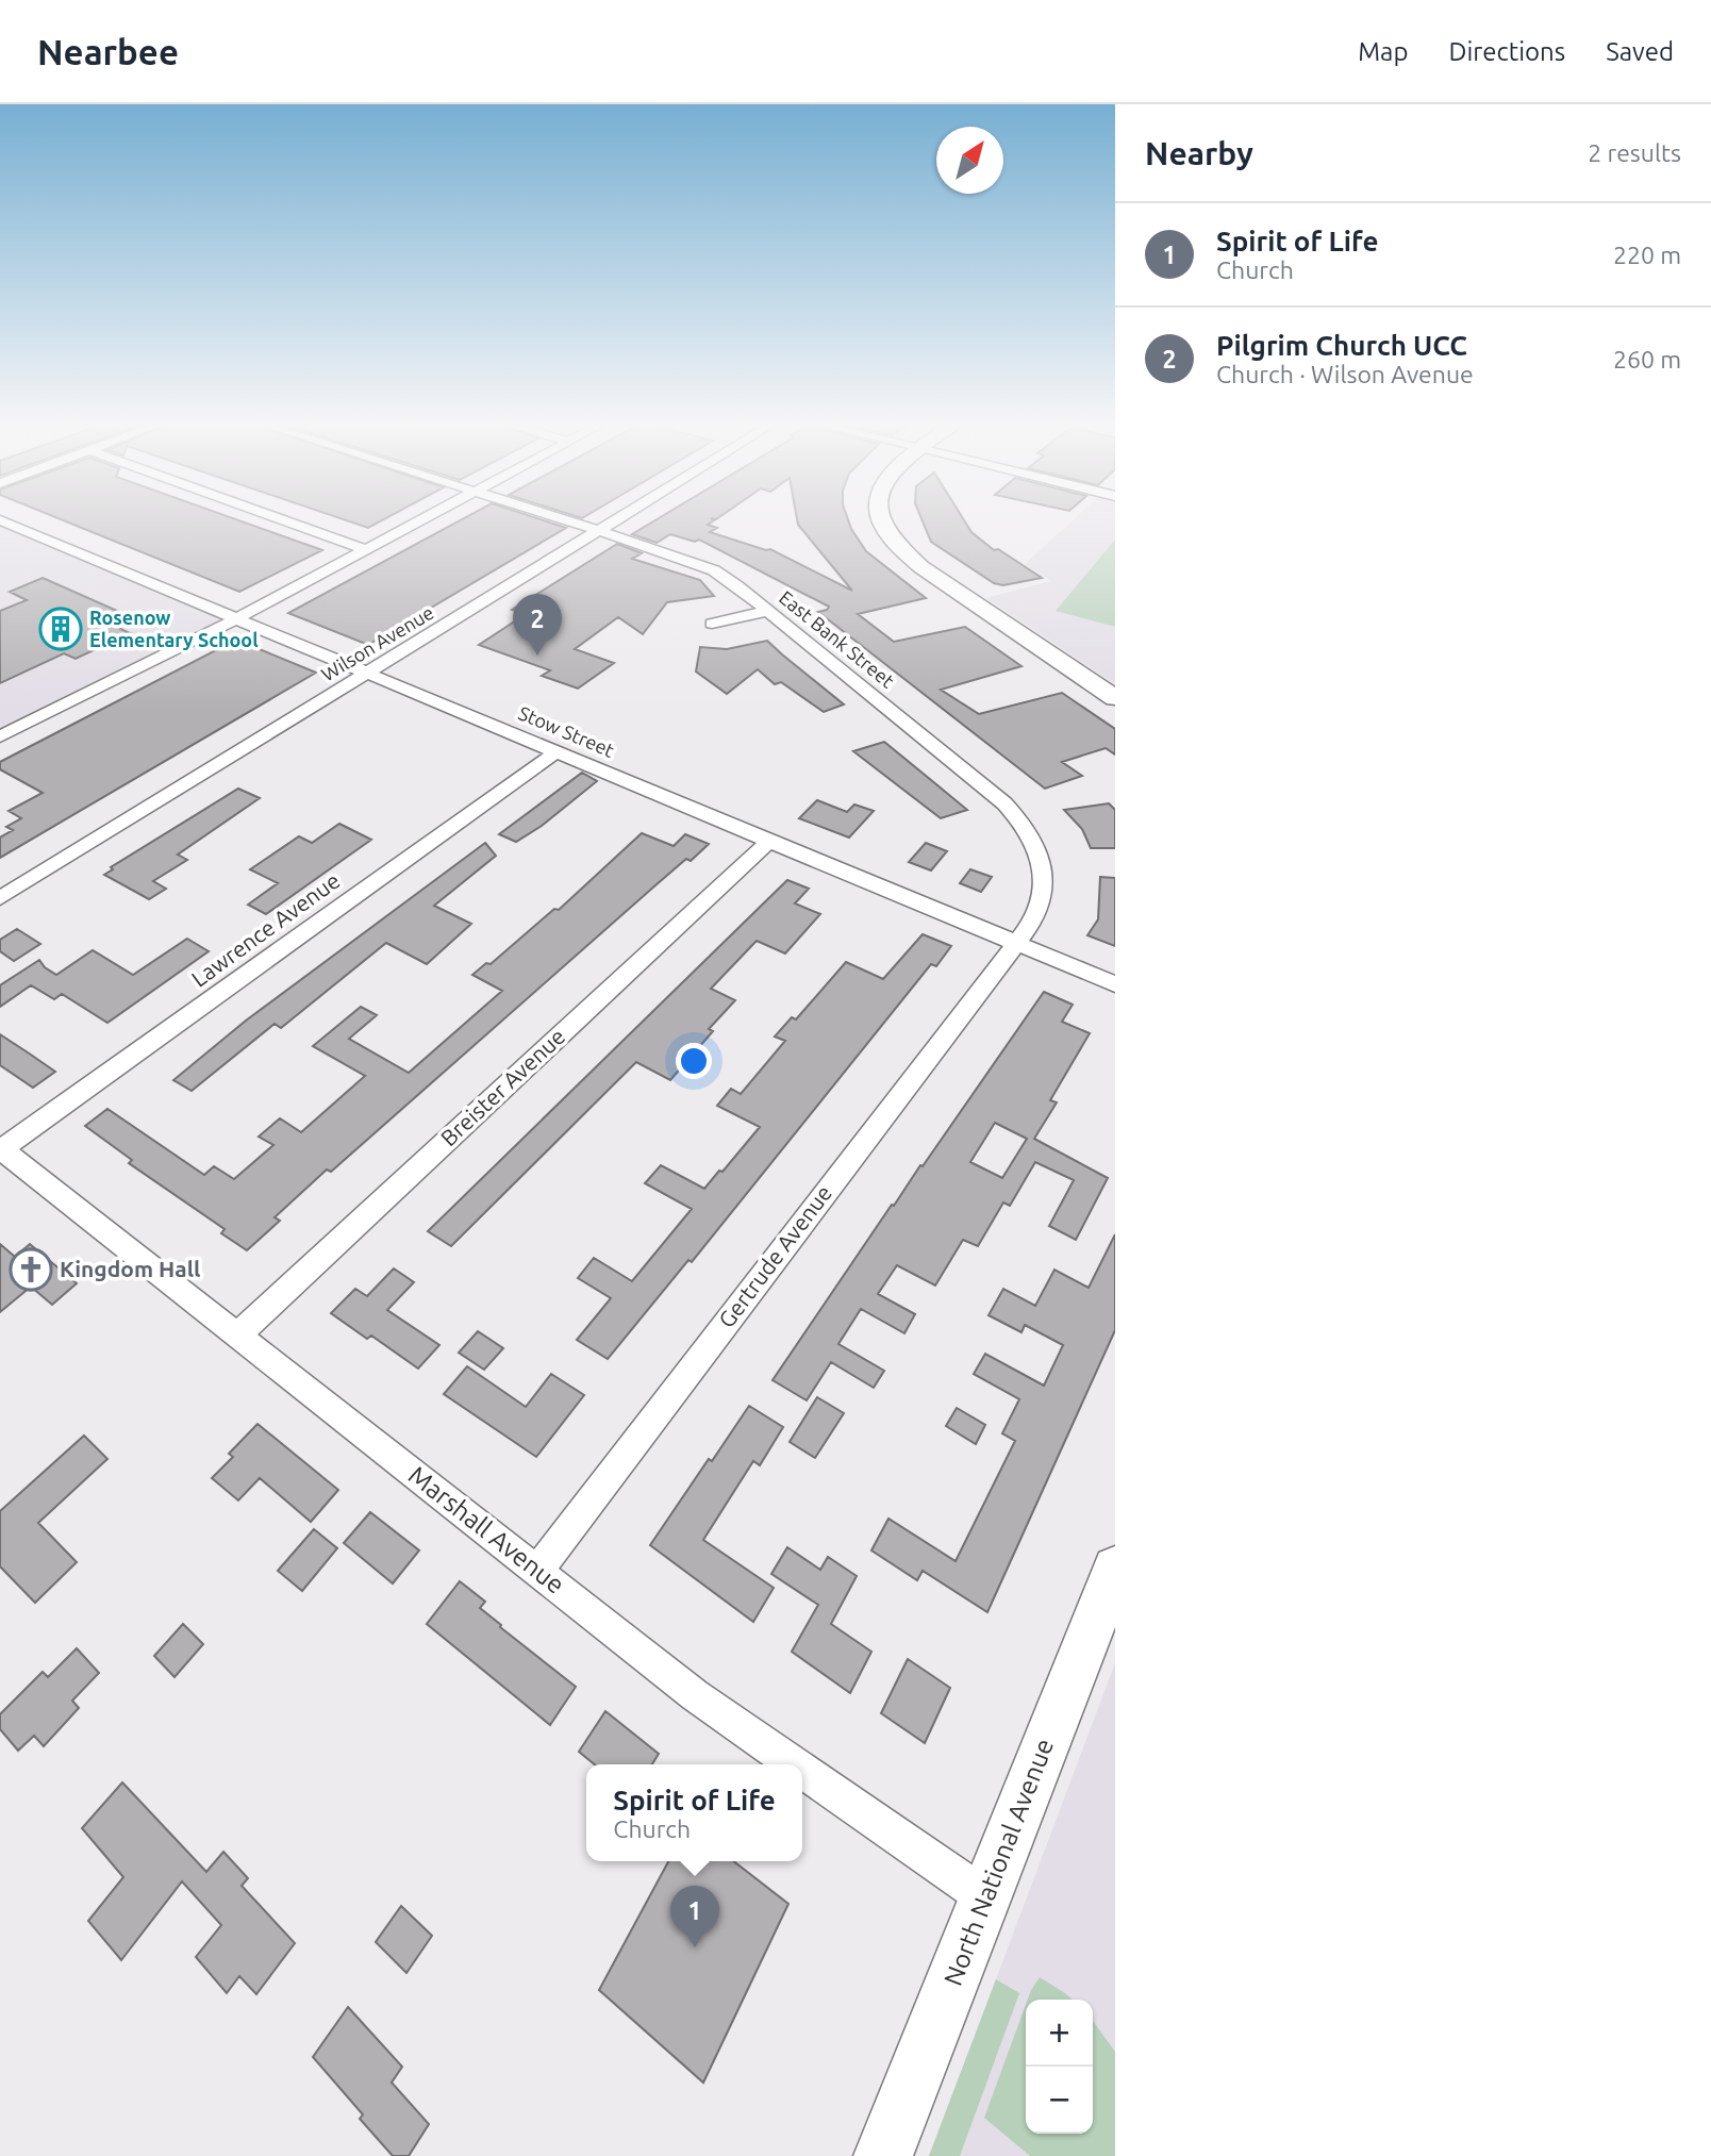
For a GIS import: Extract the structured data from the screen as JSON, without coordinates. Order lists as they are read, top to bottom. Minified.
{"streets":{"street":["East Bank Street","Wilson Avenue","Stow Street","Lawrence Avenue","Breister Avenue","Gertrude Avenue","Marshall Avenue","North National Avenue"]},"crossings":[["East Bank Street","Wilson Avenue"],["East Bank Street","Stow Street"],["East Bank Street","Gertrude Avenue"],["Wilson Avenue","Stow Street"],["Stow Street","Lawrence Avenue"],["Stow Street","Breister Avenue"],["Stow Street","Gertrude Avenue"],["Lawrence Avenue","Marshall Avenue"],["Breister Avenue","Marshall Avenue"],["Gertrude Avenue","Marshall Avenue"],["Marshall Avenue","North National Avenue"]],"places":{"building":["Rosenow Elementary School"],"church":["Kingdom Hall"]},"north":"top right","page":{"header":"Nearbee","nav":["Map","Directions","Saved"],"heading":["Nearby","2 results"],"list":[{"mark":"1","name":"Spirit of Life","note":"Church","value":"220 m"},{"mark":"2","name":"Pilgrim Church UCC","note":"Church · Wilson Avenue","value":"260 m"}],"pins":["2","1"],"popup":["Spirit of Life","Church"],"map_buttons":["+","−"]}}
